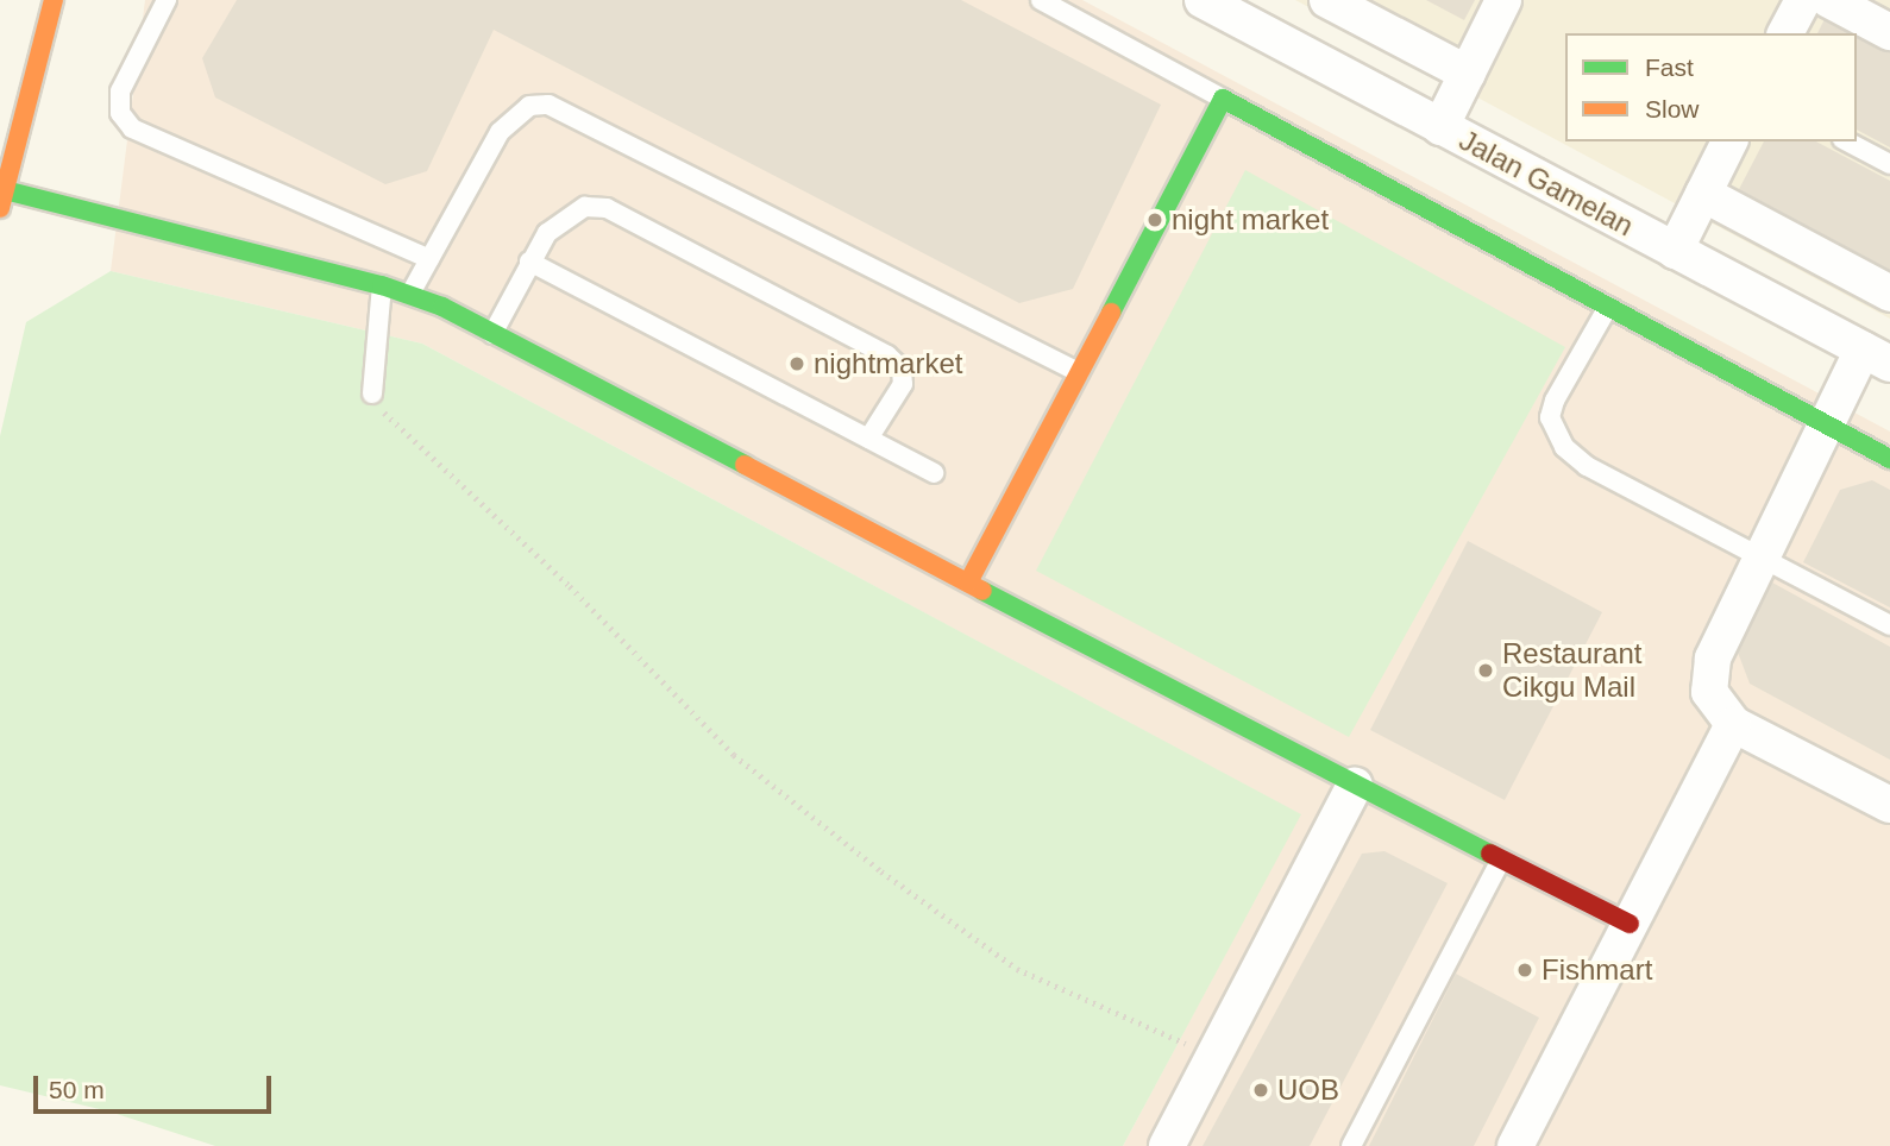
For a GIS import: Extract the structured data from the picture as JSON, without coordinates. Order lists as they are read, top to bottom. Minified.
{"streets":{"street":["Jalan Gamelan"]},"places":["night market","nightmarket","Restaurant Cikgu Mail","Fishmart","UOB"],"legend":["Fast","Slow"],"scale_bar":"50 m"}
